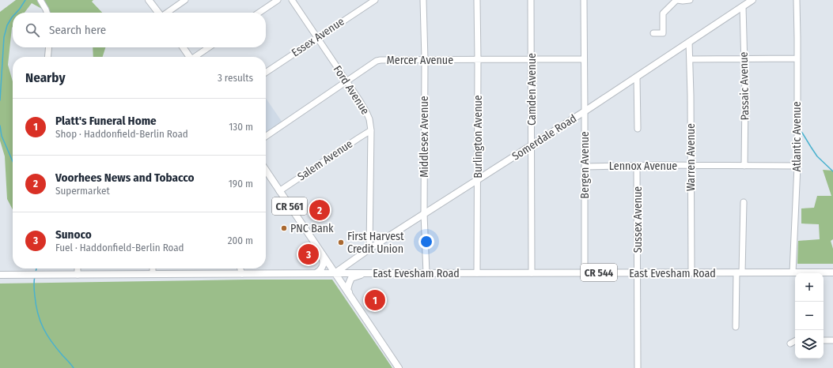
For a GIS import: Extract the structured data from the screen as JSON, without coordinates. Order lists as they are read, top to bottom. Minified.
{"streets":{"main road":["Somerdale Road","CR 561","CR 544","East Evesham Road"],"street":["Essex Avenue","Mercer Avenue","Passaic Avenue","Camden Avenue","Ford Avenue","Middlesex Avenue","Burlington Avenue","Atlantic Avenue","Warren Avenue","Salem Avenue","Bergen Avenue","Lennox Avenue","Sussex Avenue"]},"crossings":[["Essex Avenue","Ford Avenue"],["Mercer Avenue","Camden Avenue"],["Mercer Avenue","Ford Avenue"],["Mercer Avenue","Middlesex Avenue"],["Mercer Avenue","Burlington Avenue"],["Mercer Avenue","Bergen Avenue"],["Passaic Avenue","Somerdale Road"],["Passaic Avenue","Lennox Avenue"],["Camden Avenue","Somerdale Road"],["Camden Avenue","East Evesham Road"],["Ford Avenue","Somerdale Road"],["Ford Avenue","Salem Avenue"],["Middlesex Avenue","Somerdale Road"],["Middlesex Avenue","East Evesham Road"],["Burlington Avenue","Somerdale Road"],["Burlington Avenue","East Evesham Road"],["Atlantic Avenue","Lennox Avenue"],["Atlantic Avenue","East Evesham Road"],["Somerdale Road","Warren Avenue"],["Somerdale Road","Bergen Avenue"],["Somerdale Road","CR 561"],["Somerdale Road","East Evesham Road"],["Warren Avenue","Lennox Avenue"],["Warren Avenue","East Evesham Road"],["Salem Avenue","CR 561"],["Bergen Avenue","Lennox Avenue"],["Bergen Avenue","East Evesham Road"],["Lennox Avenue","Sussex Avenue"],["CR 561","East Evesham Road"],["Sussex Avenue","East Evesham Road"]],"places":["PNC Bank","First Harvest Credit Union"],"page":{"search":"Search here","heading":["Nearby","3 results"],"list":[{"mark":"1","name":"Platt's Funeral Home","note":"Shop · Haddonfield-Berlin Road","value":"130 m"},{"mark":"2","name":"Voorhees News and Tobacco","note":"Supermarket","value":"190 m"},{"mark":"3","name":"Sunoco","note":"Fuel · Haddonfield-Berlin Road","value":"200 m"}],"pins":["2","3","1"],"map_buttons":["+","−"]}}
